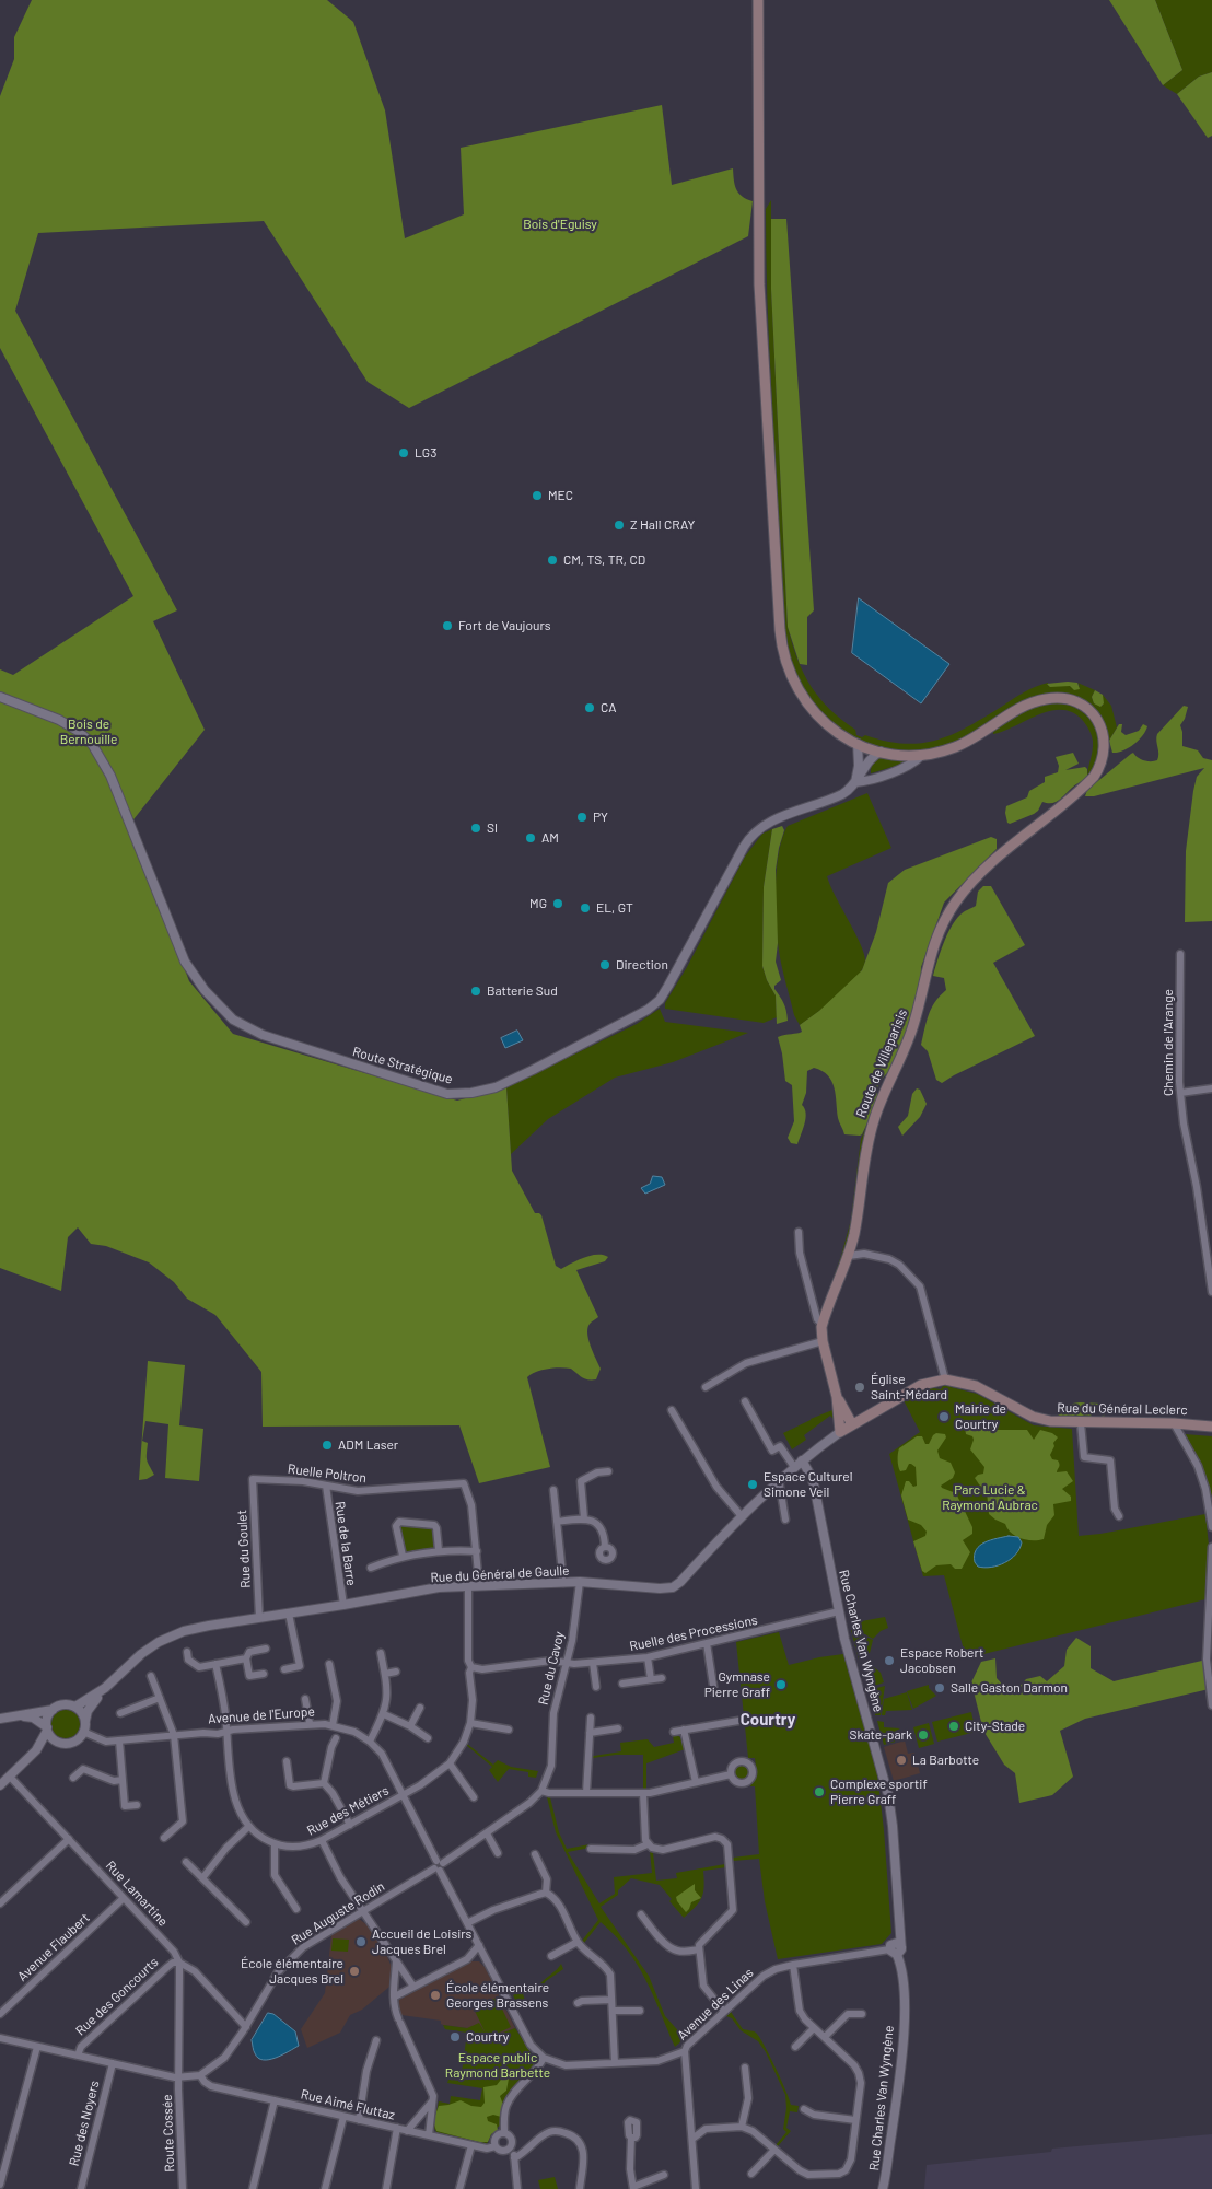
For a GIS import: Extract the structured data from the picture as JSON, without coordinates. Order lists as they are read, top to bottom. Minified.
{"streets":{"main road":["Route de Villeparisis","Rue du Général Leclerc"],"street":["Chemin de l'Arange","Route Stratégique","Ruelle Poltron","Rue de la Barre","Rue du Goulet","Rue du Général de Gaulle","Ruelle des Processions","Rue Charles Van Wyngène","Rue du Cavoy","Avenue de l'Europe","Rue des Métiers","Rue Lamartine","Rue Auguste Rodin","Avenue Flaubert","Rue des Goncourts","Avenue des Linas","Rue Aimé Fluttaz","Rue des Noyers","Route Cossée"]},"crossings":[["Route de Villeparisis","Route Stratégique"],["Rue du Général Leclerc","Rue du Général de Gaulle"],["Rue du Général Leclerc","Rue Charles Van Wyngène"],["Ruelle Poltron","Rue de la Barre"],["Ruelle Poltron","Rue du Goulet"],["Rue de la Barre","Rue du Général de Gaulle"],["Rue du Goulet","Rue du Général de Gaulle"],["Rue du Général de Gaulle","Rue Charles Van Wyngène"],["Rue du Général de Gaulle","Rue du Cavoy"],["Rue du Général de Gaulle","Avenue de l'Europe"],["Ruelle des Processions","Rue Charles Van Wyngène"],["Ruelle des Processions","Rue du Cavoy"],["Ruelle des Processions","Rue des Métiers"],["Rue Charles Van Wyngène","Avenue des Linas"],["Avenue de l'Europe","Rue des Métiers"],["Rue Lamartine","Rue Auguste Rodin"],["Rue Lamartine","Avenue Flaubert"],["Rue Lamartine","Rue des Goncourts"],["Rue Lamartine","Route Cossée"],["Rue Auguste Rodin","Rue Aimé Fluttaz"],["Rue des Goncourts","Route Cossée"]],"districts":["Courtry"],"parks":["Bois d'Eguisy","Bois de Bernouille","Parc Lucie & Raymond Aubrac","Espace public Raymond Barbette"],"places":["LG3","MEC","Z Hall CRAY","CM, TS, TR, CD","Fort de Vaujours","CA","PY","SI","AM","MG","EL, GT","Direction","Batterie Sud","Église Saint-Médard","Mairie de Courtry","ADM Laser","Espace Culturel Simone Veil","Espace Robert Jacobsen","Gymnase Pierre Graff","Salle Gaston Darmon","City-Stade","Skate-park","La Barbotte","Complexe sportif Pierre Graff","Accueil de Loisirs Jacques Brel","École élémentaire Jacques Brel","École élémentaire Georges Brassens","Courtry"]}
